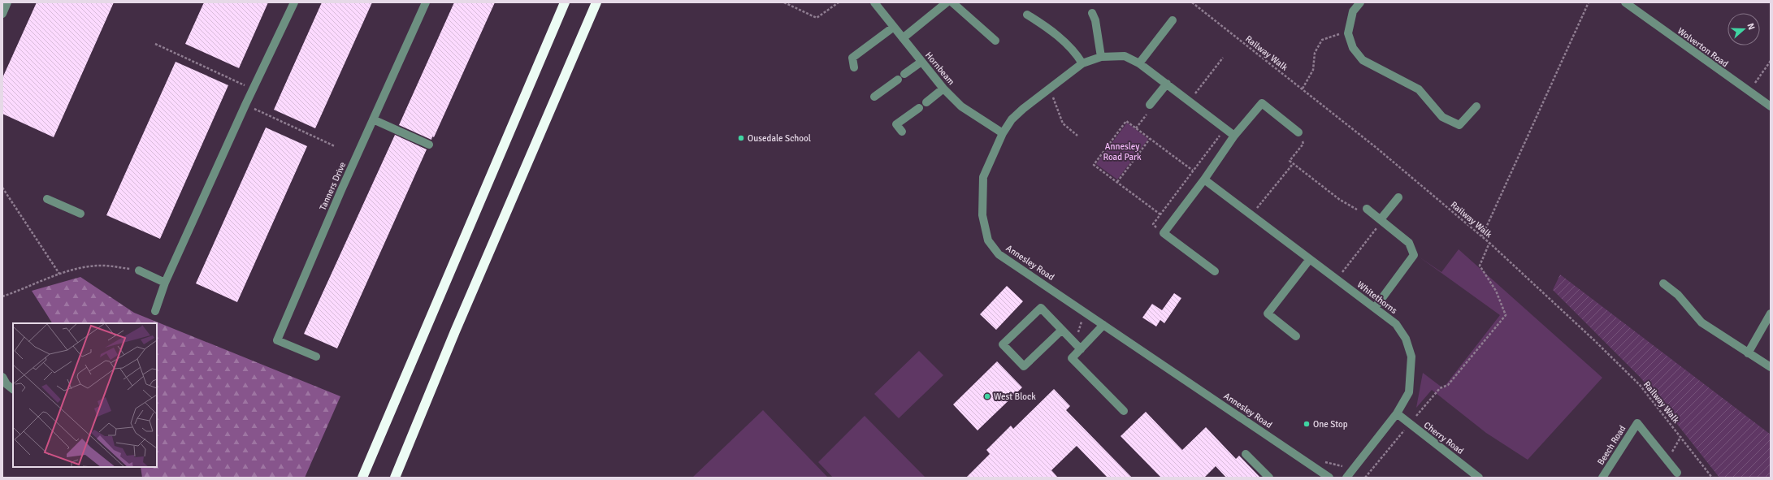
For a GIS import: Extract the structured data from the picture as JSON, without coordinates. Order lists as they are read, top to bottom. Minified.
{"streets":{"street":["Wolverton Road","Hornbeam","Tanners Drive","Annesley Road","Whitethorns","Cherry Road","Beech Road"],"path":["Railway Walk"]},"crossings":[["Hornbeam","Annesley Road"],["Whitethorns","Cherry Road"]],"parks":["Annesley Road Park"],"places":["Ousedale School","West Block","One Stop"],"north":"right"}
